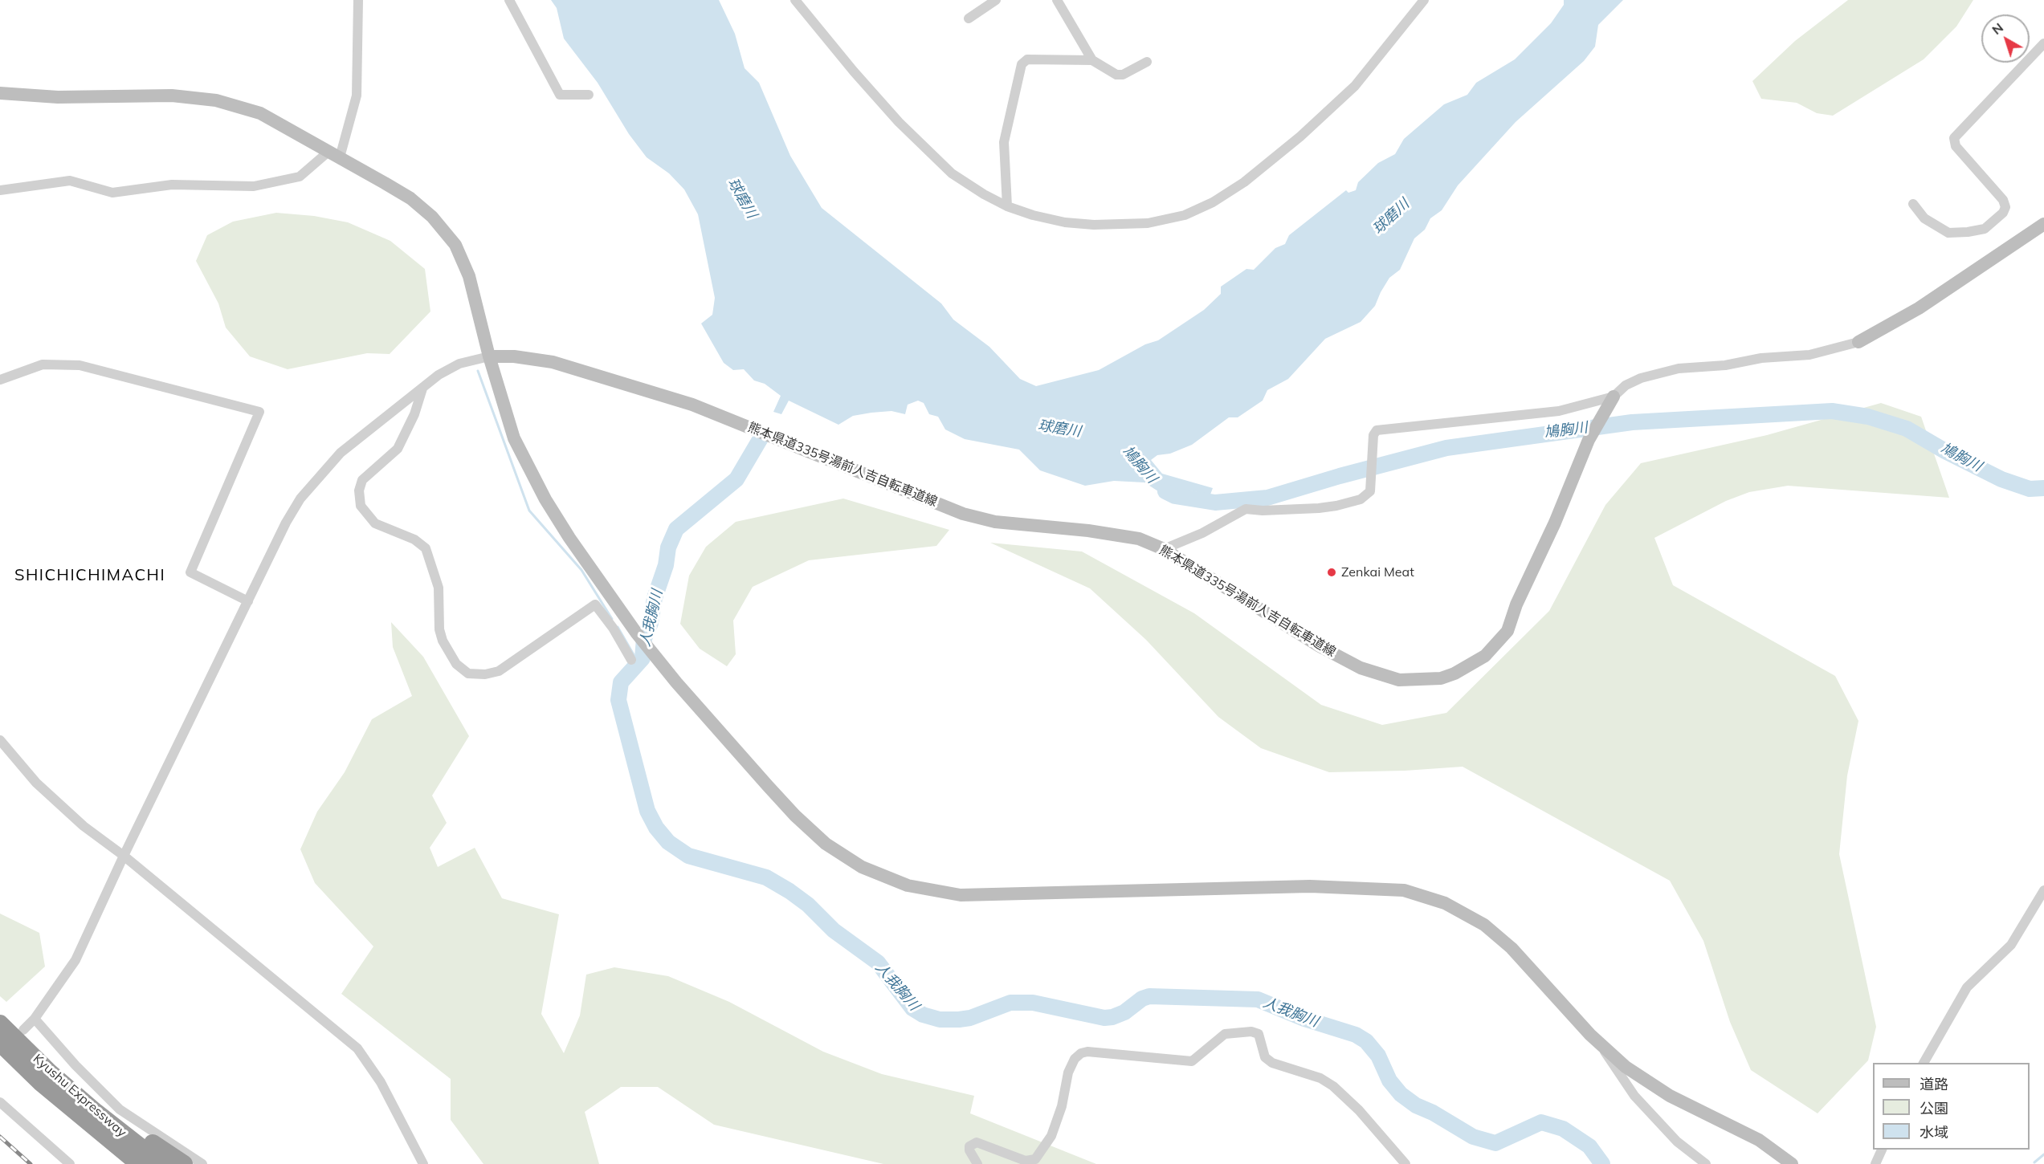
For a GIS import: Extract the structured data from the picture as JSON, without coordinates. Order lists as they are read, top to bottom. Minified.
{"streets":{"highway":["Kyushu Expressway"],"main road":["熊本県道335号湯前人吉自転車道線"]},"districts":["SHICHICHIMACHI"],"water":["球磨川","鳩胸川","人我胸川"],"places":["Zenkai Meat"],"legend":["道路","公園","水域"],"north":"top left"}
